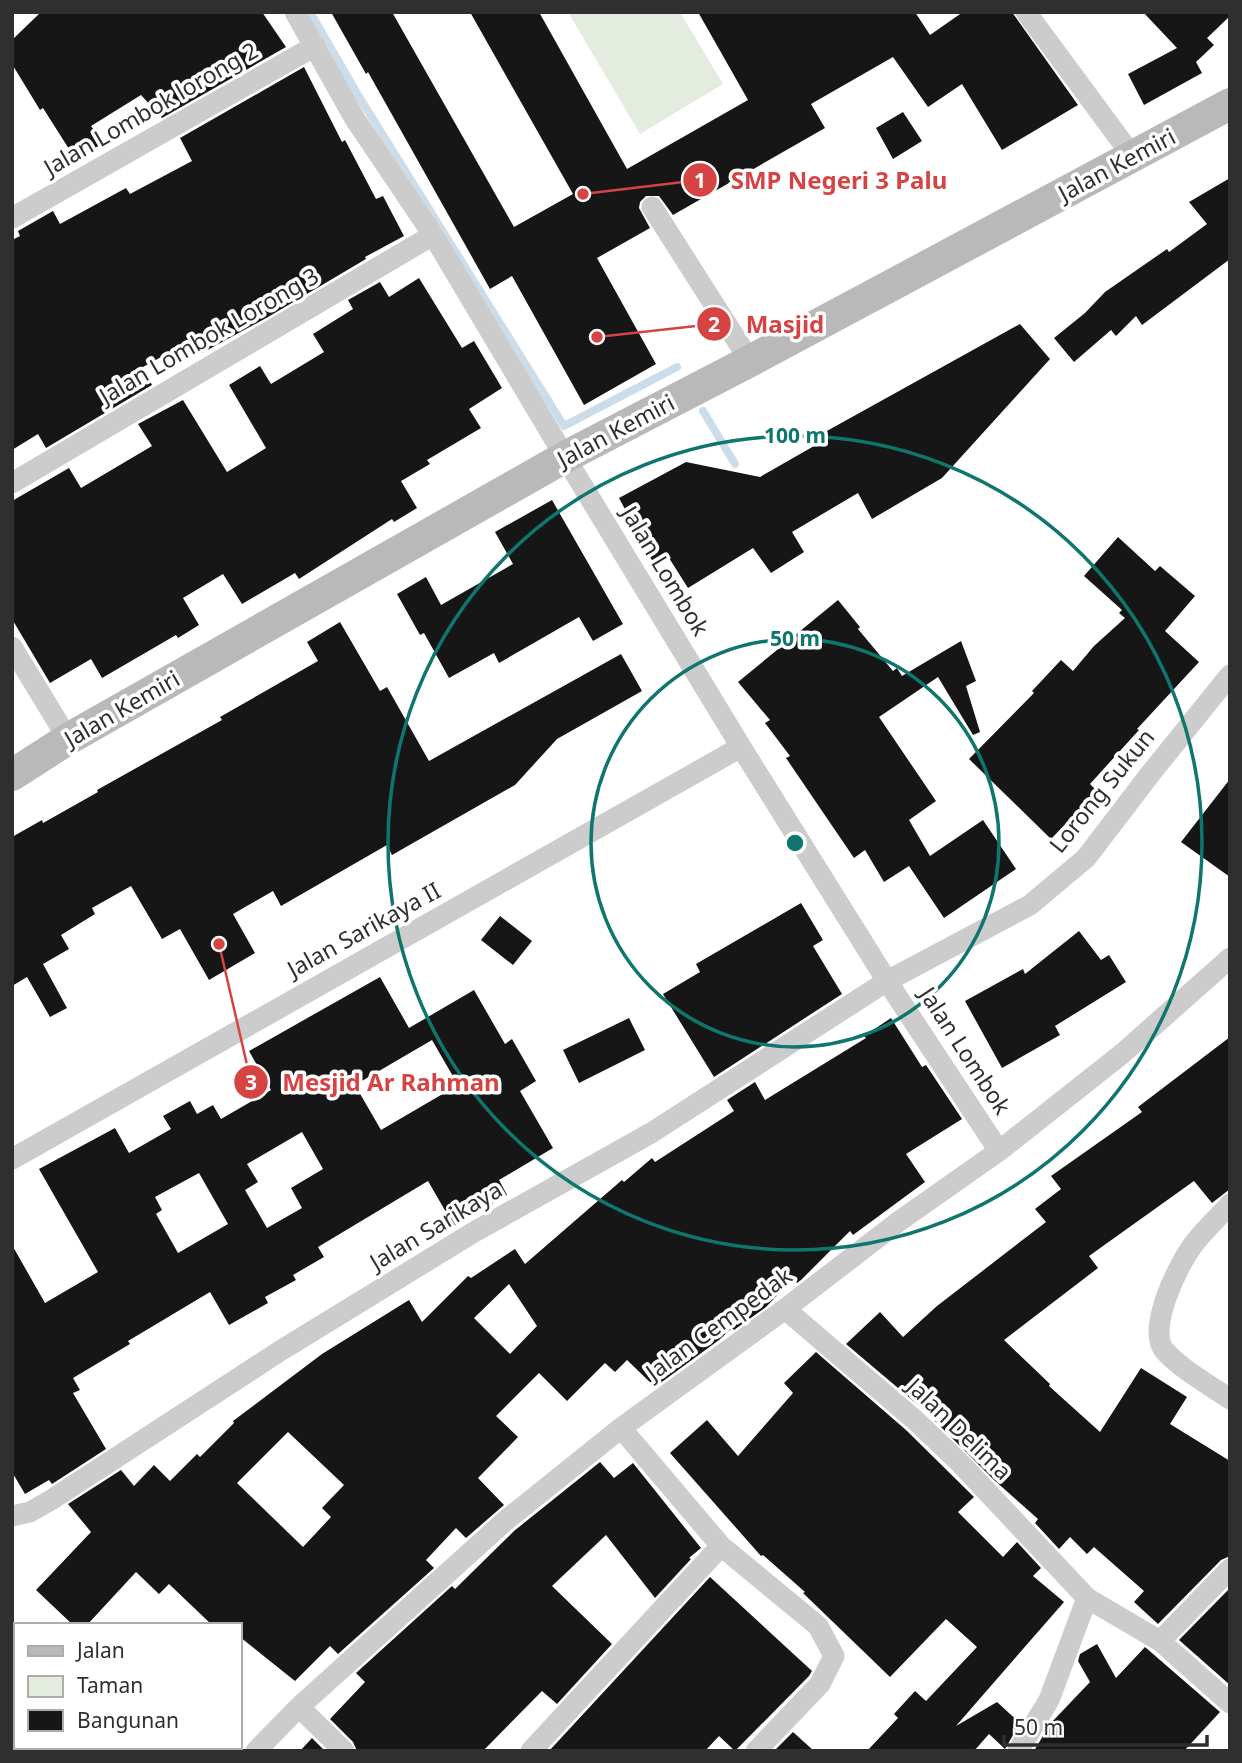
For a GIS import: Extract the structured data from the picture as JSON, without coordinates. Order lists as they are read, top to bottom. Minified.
{"streets":{"street":["Jalan Lombok lorong 2","Jalan Kemiri","Jalan Lombok Lorong 3","Jalan Lombok","Lorong Sukun","Jalan Sarikaya II","Jalan Sarikaya","Jalan Cempedak","Jalan Delima"]},"crossings":[["Jalan Lombok lorong 2","Jalan Lombok"],["Jalan Kemiri","Jalan Lombok"],["Jalan Lombok Lorong 3","Jalan Lombok"],["Jalan Lombok","Lorong Sukun"],["Jalan Lombok","Jalan Sarikaya II"],["Jalan Lombok","Jalan Sarikaya"],["Jalan Lombok","Jalan Cempedak"],["Lorong Sukun","Jalan Sarikaya"],["Jalan Cempedak","Jalan Delima"]],"places":["SMP Negeri 3 Palu","Masjid","Mesjid Ar Rahman"],"legend":["Jalan","Taman","Bangunan"],"scale_bar":"50 m","rings":["100 m","50 m"]}
